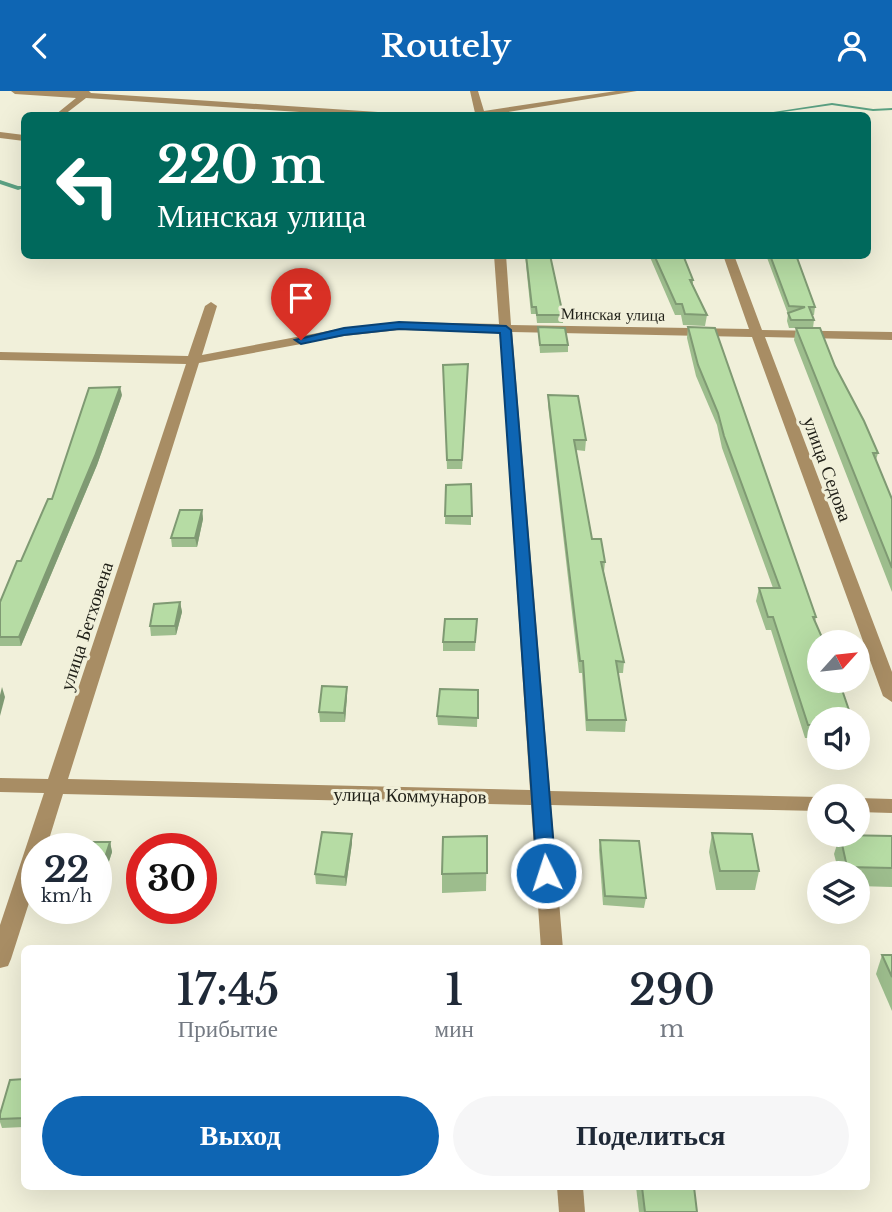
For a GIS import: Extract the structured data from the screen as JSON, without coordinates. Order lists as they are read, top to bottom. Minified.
{"streets":{"street":["Минская улица","улица Седова","улица Бетховена","улица Коммунаров"]},"crossings":[["Минская улица","улица Седова"],["Минская улица","улица Бетховена"],["улица Бетховена","улица Коммунаров"]],"north":"top right","page":{"header":"Routely","turn":["220 m","Минская улица"],"speed":"22 km/h","limit":"30","eta":["17:45","Прибытие","1","мин","290","m"],"buttons":["Выход","Поделиться"]}}
